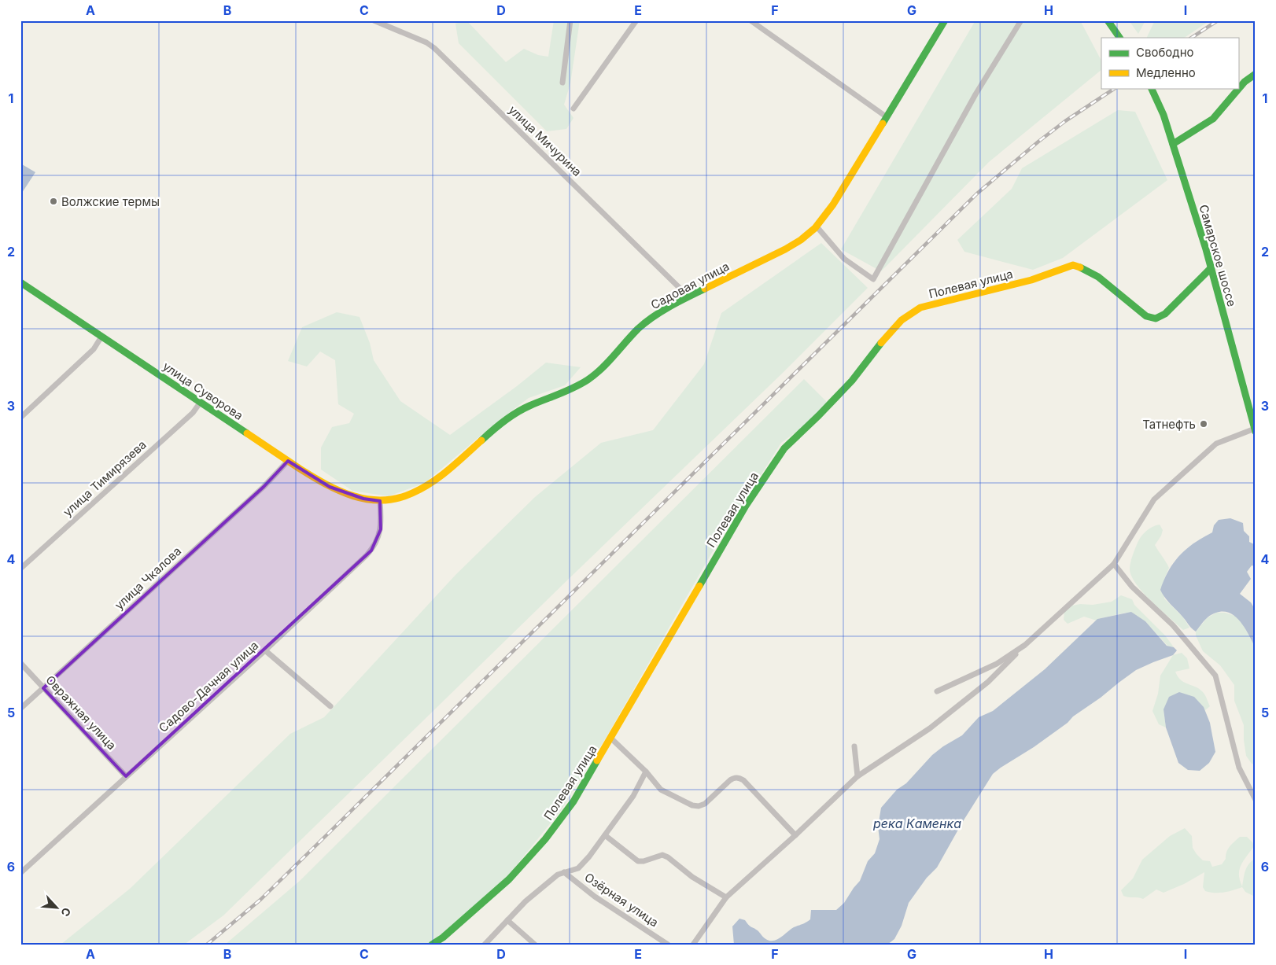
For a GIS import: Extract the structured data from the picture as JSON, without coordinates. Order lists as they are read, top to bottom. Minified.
{"streets":{"main road":["Самарское шоссе","Полевая улица","Садовая улица","улица Суворова"],"street":["улица Мичурина","улица Тимирязева","улица Чкалова","Садово-Дачная улица","Овражная улица","Озёрная улица"]},"crossings":[["улица Мичурина","Садовая улица"],["Самарское шоссе","Полевая улица"],["Садовая улица","улица Суворова"],["Садовая улица","Садово-Дачная улица"],["улица Суворова","улица Тимирязева"],["улица Суворова","улица Чкалова"],["улица Суворова","Садово-Дачная улица"],["улица Чкалова","Овражная улица"],["Садово-Дачная улица","Овражная улица"]],"water":["река Каменка"],"places":["Волжские термы","Татнефть"],"legend":["Свободно","Медленно"],"north":"bottom right","grid":{"columns":["A","B","C","D","E","F","G","H","I"],"rows":["1","2","3","4","5","6"]}}
